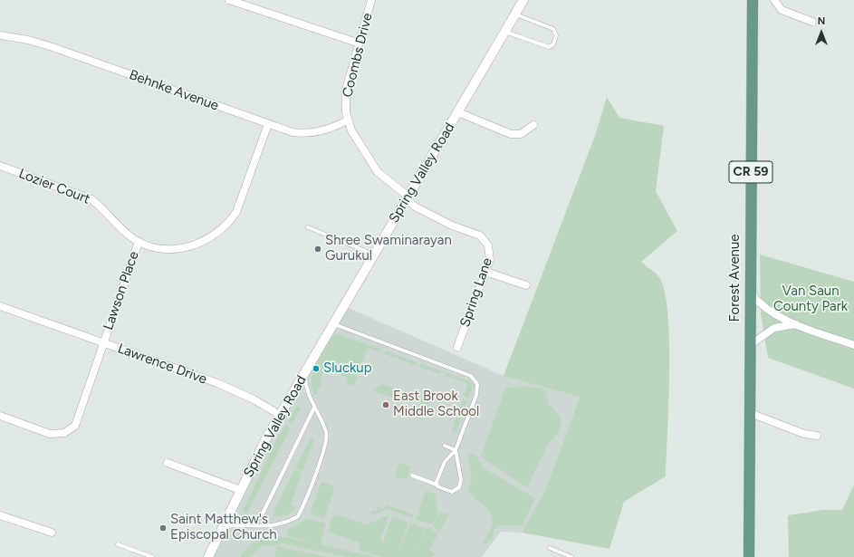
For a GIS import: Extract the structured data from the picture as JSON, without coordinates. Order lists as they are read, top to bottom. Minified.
{"streets":{"main road":["CR 59","Forest Avenue"],"street":["Coombs Drive","Behnke Avenue","Spring Valley Road","Lozier Court","Lawson Place","Spring Lane","Lawrence Drive"]},"crossings":[["Coombs Drive","Behnke Avenue"],["Coombs Drive","Spring Valley Road"],["Coombs Drive","Spring Lane"],["Behnke Avenue","Lawson Place"],["Spring Valley Road","Spring Lane"],["Spring Valley Road","Lawrence Drive"],["Lozier Court","Lawson Place"],["Lawson Place","Lawrence Drive"]],"parks":["Van Saun County Park"],"places":["Shree Swaminarayan Gurukul","Sluckup","East Brook Middle School","Saint Matthew's Episcopal Church"],"north":"top"}
